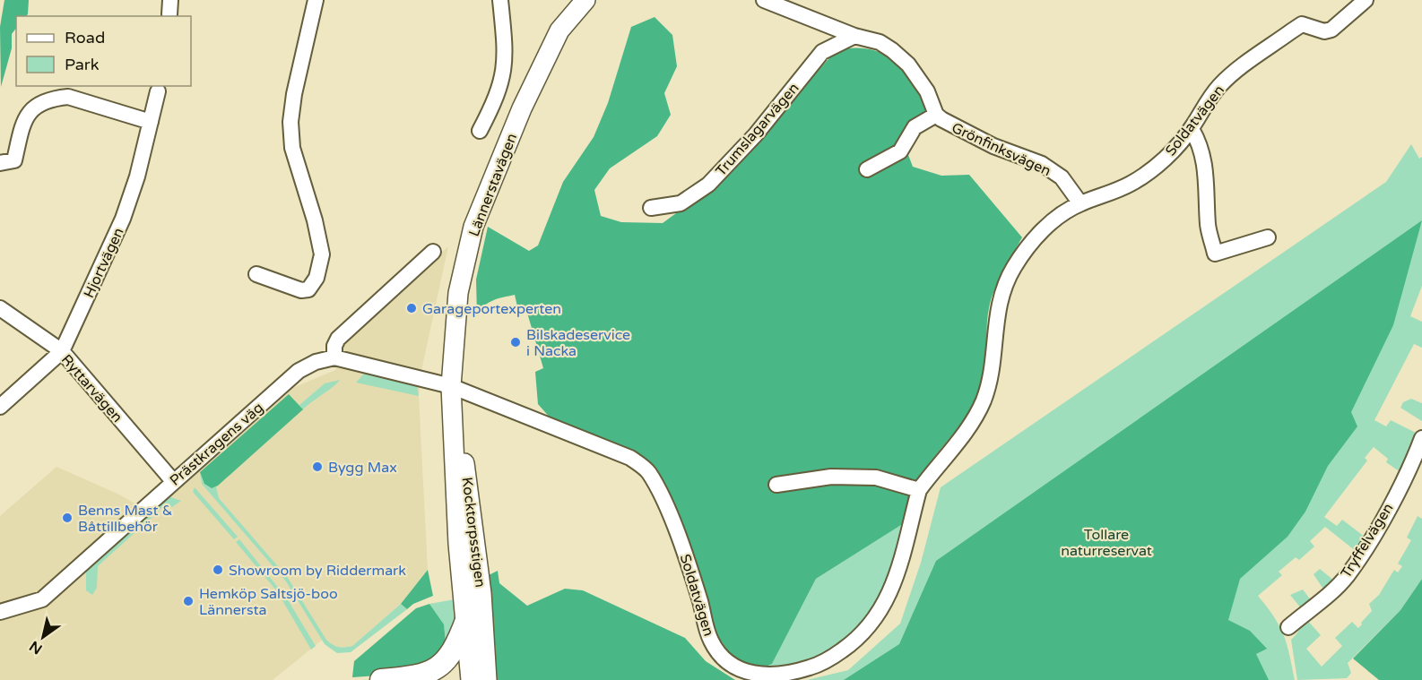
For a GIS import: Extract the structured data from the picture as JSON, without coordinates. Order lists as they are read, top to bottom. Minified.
{"streets":{"main road":["Lännerstavägen","Kocktorpsstigen"],"street":["Soldatvägen","Trumslagarvägen","Grönfinksvägen","Hjortvägen","Ryttarvägen","Prästkragens väg","Tryffelvägen"]},"crossings":[["Soldatvägen","Grönfinksvägen"],["Soldatvägen","Lännerstavägen"],["Soldatvägen","Kocktorpsstigen"],["Trumslagarvägen","Grönfinksvägen"],["Lännerstavägen","Kocktorpsstigen"],["Hjortvägen","Ryttarvägen"],["Ryttarvägen","Prästkragens väg"]],"parks":["Tollare naturreservat"],"places":["Garageportexperten","Bilskadeservice i Nacka","Bygg Max","Benns Mast & Båttillbehör","Showroom by Riddermark","Hemköp Saltsjö-boo Lännersta"],"legend":["Road","Park"],"north":"bottom left"}
